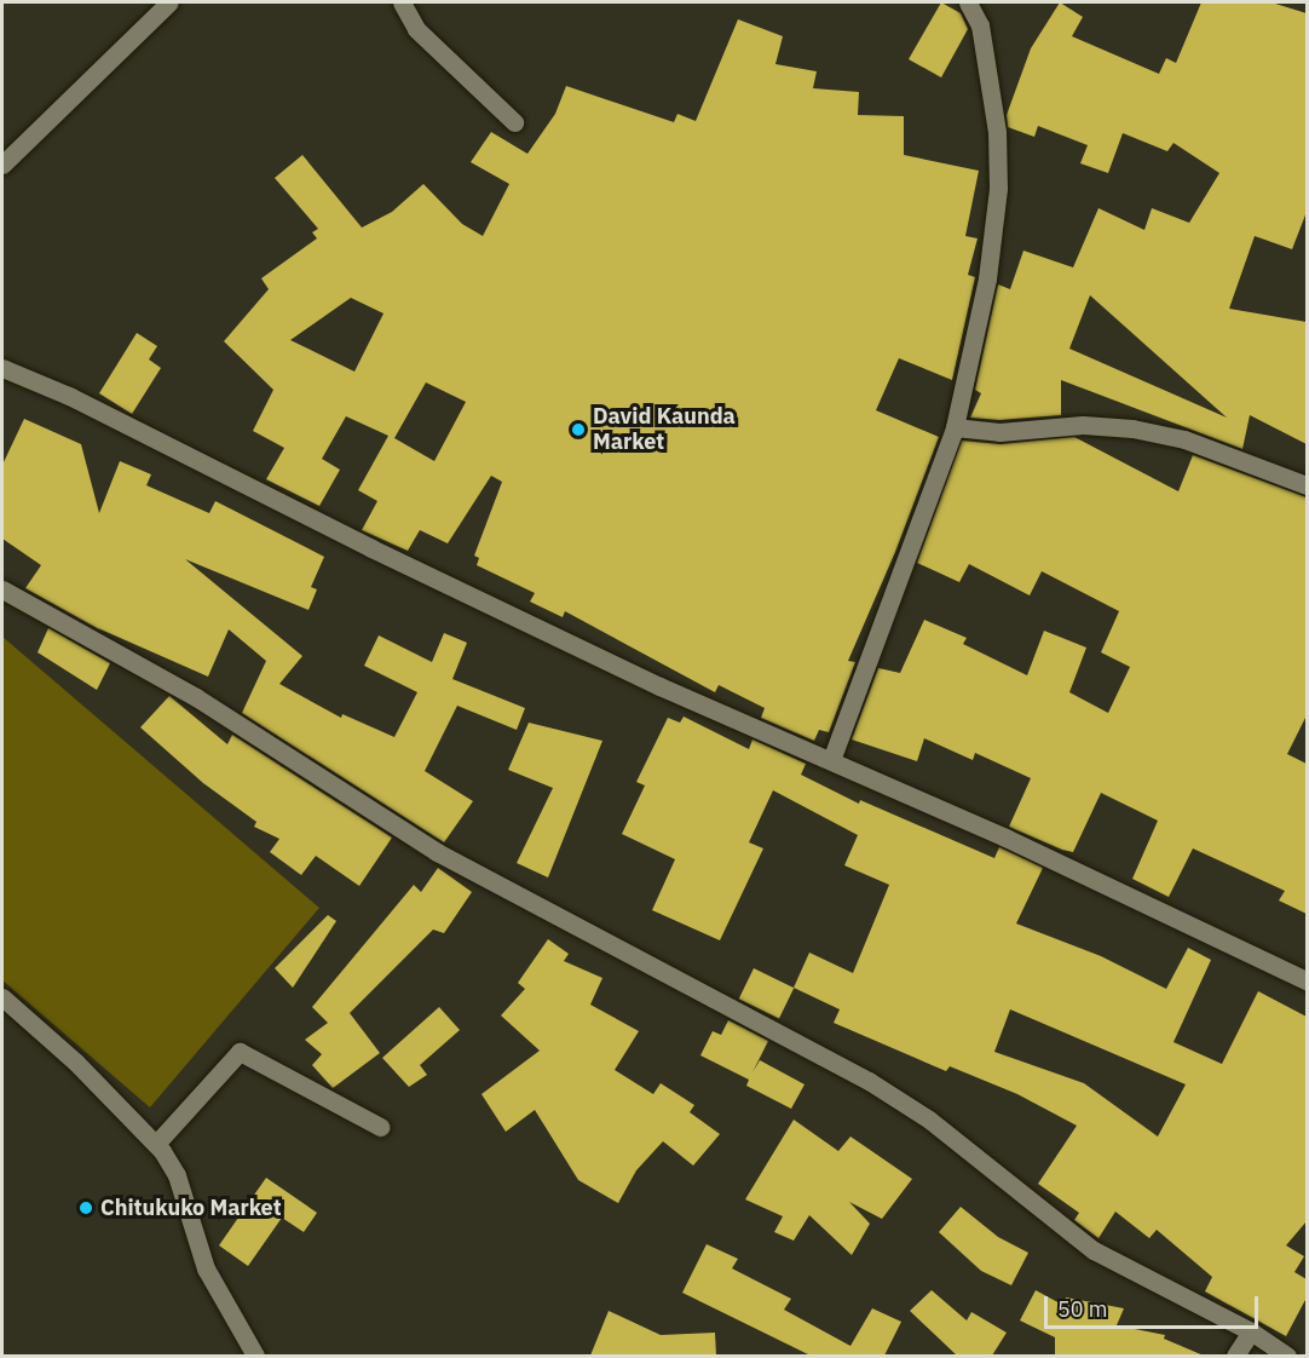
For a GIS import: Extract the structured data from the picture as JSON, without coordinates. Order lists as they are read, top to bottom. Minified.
{"places":["David Kaunda Market","Chitukuko Market"],"scale_bar":"50 m"}
